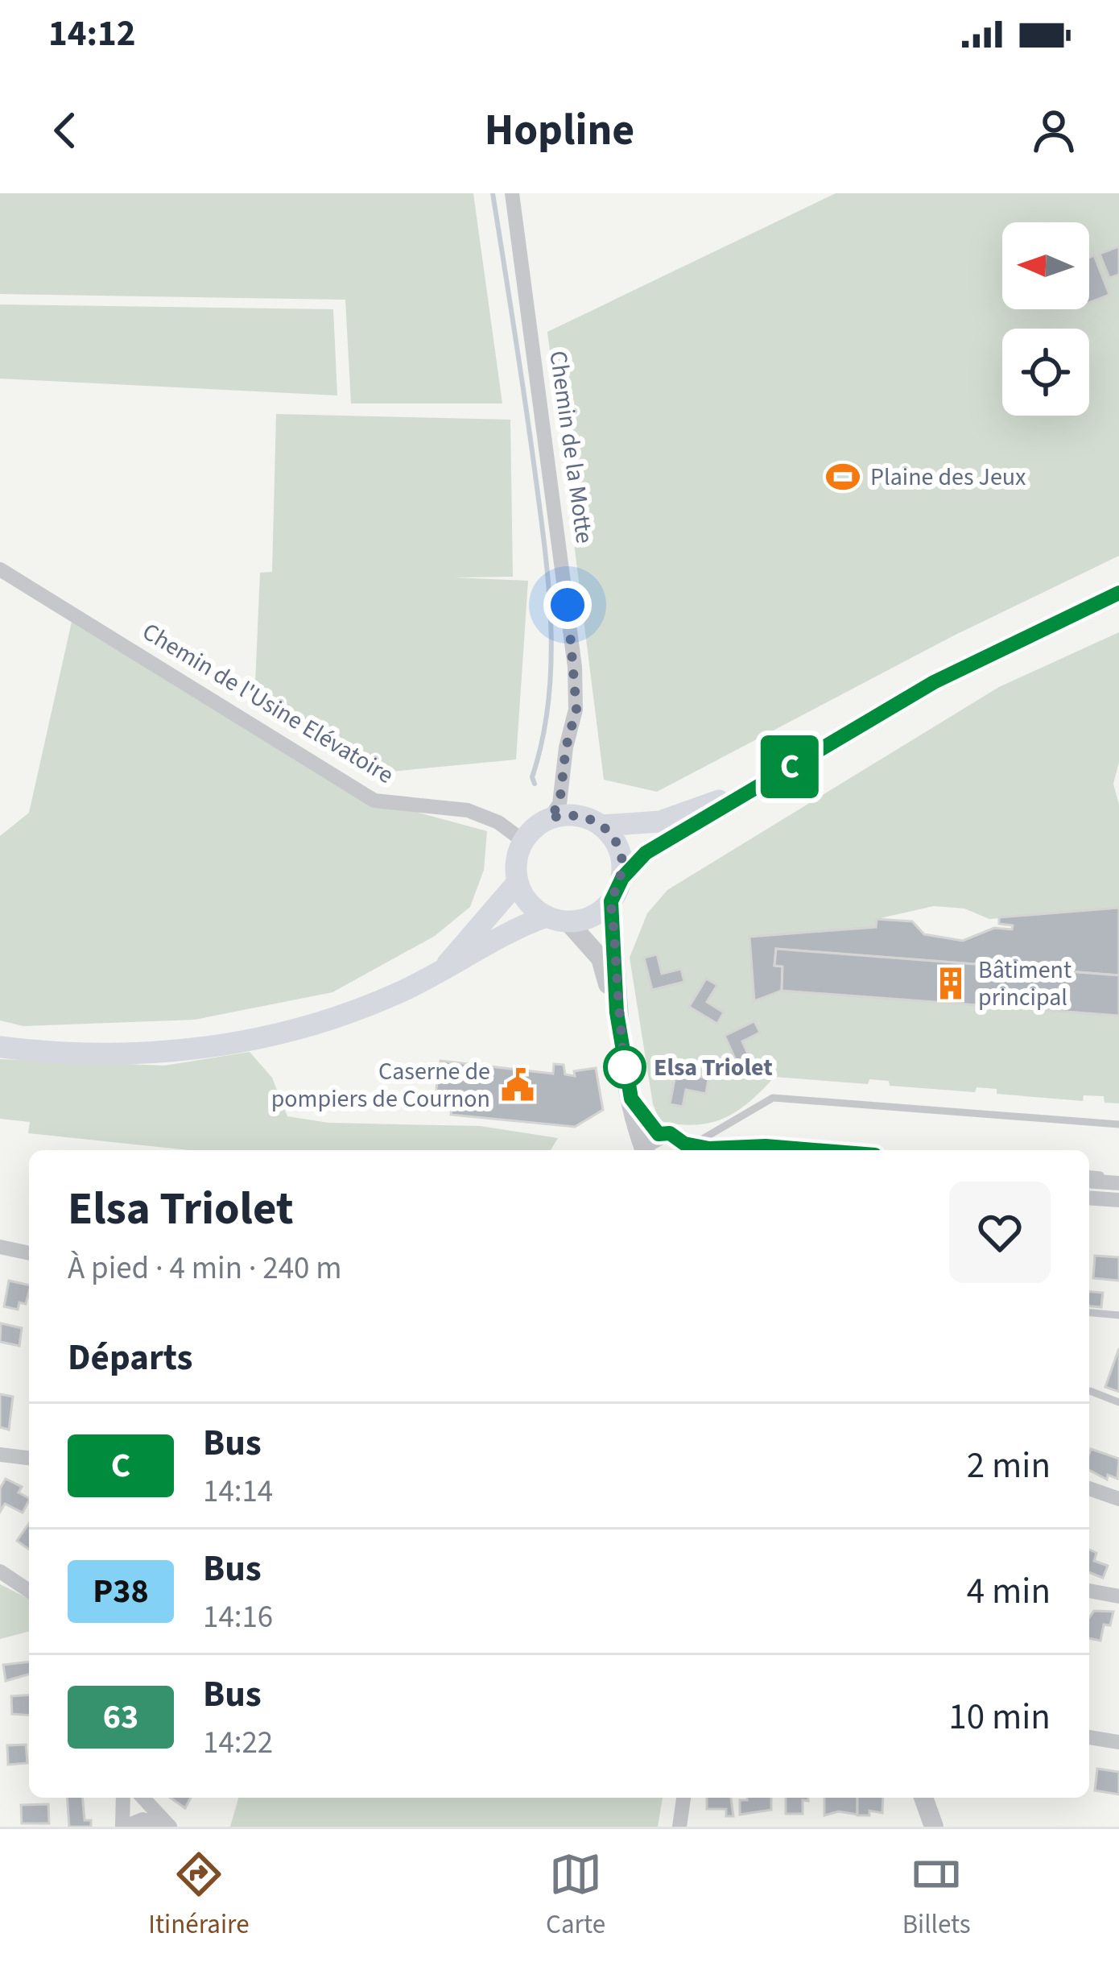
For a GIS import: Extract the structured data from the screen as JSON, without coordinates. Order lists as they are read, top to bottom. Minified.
{"streets":{"street":["Chemin de la Motte","Chemin de l'Usine Elévatoire"]},"crossings":[["Chemin de la Motte","Chemin de l'Usine Elévatoire"]],"places":{"sports":["Plaine des Jeux"],"building":["Bâtiment principal"],"other":["Elsa Triolet"],"public building":["Caserne de pompiers de Cournon"]},"lines":["bus line C"],"north":"left","page":{"status":"14:12","header":"Hopline","on_map":"C","heading":[["Elsa Triolet","À pied · 4 min · 240 m"],"Départs"],"list":[{"mark":"C","name":"Bus","note":"14:14","value":"2 min"},{"mark":"P38","name":"Bus","note":"14:16","value":"4 min"},{"mark":"63","name":"Bus","note":"14:22","value":"10 min"}],"tabs":["Itinéraire","Carte","Billets"]}}
